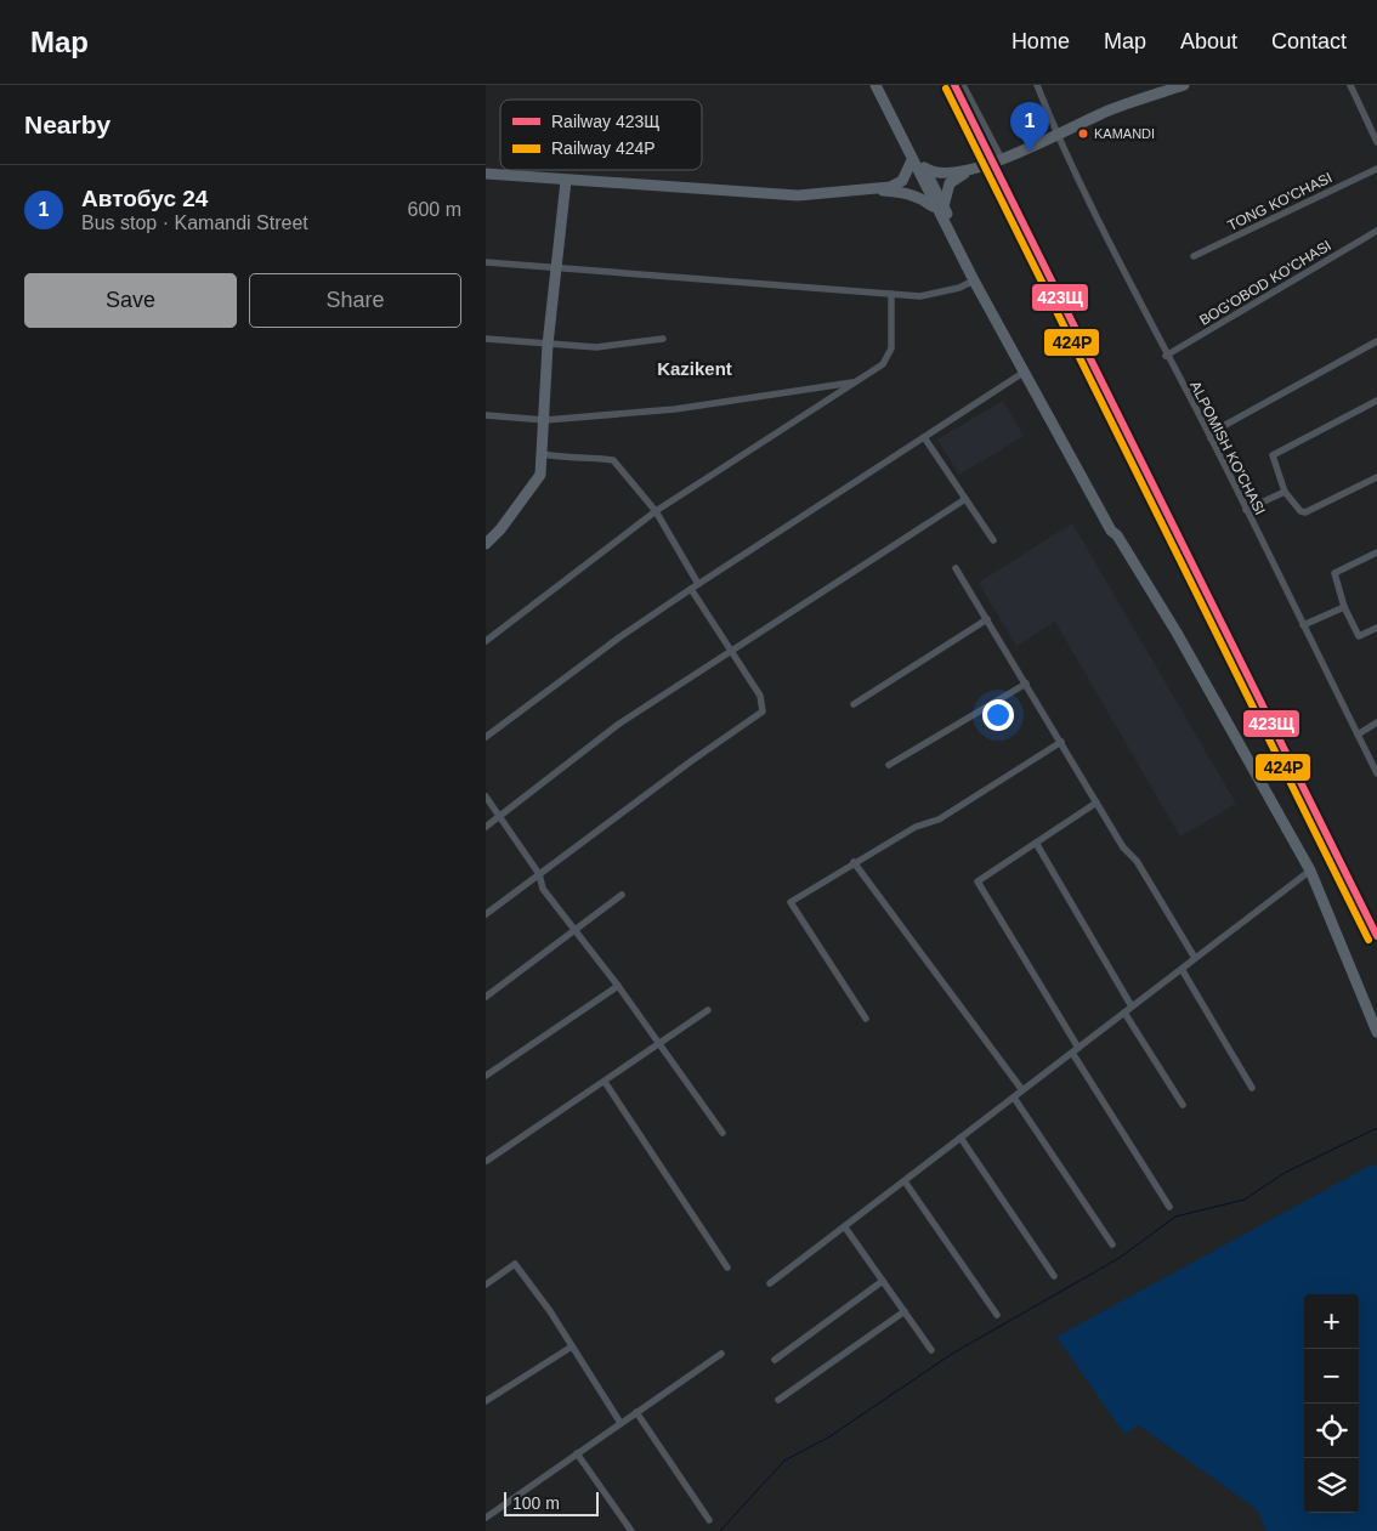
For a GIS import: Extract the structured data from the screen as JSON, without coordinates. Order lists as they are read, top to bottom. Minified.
{"streets":{"street":["TONG KO'CHASI","BOG'OBOD KO'CHASI","ALPOMISH KO'CHASI"]},"crossings":[["BOG'OBOD KO'CHASI","ALPOMISH KO'CHASI"]],"districts":["Kazikent"],"places":["KAMANDI"],"lines":["rail line 423Щ","rail line 424Р"],"legend":["Railway 423Щ","Railway 424Р"],"scale_bar":"100 m","page":{"header":"Map","nav":["Home","Map","About","Contact"],"heading":"Nearby","pins":"1","list":[{"mark":"1","name":"Автобус 24","note":"Bus stop · Kamandi Street","value":"600 m"}],"buttons":["Save","Share"],"map_buttons":["+","−"],"scale":"100 m"}}
